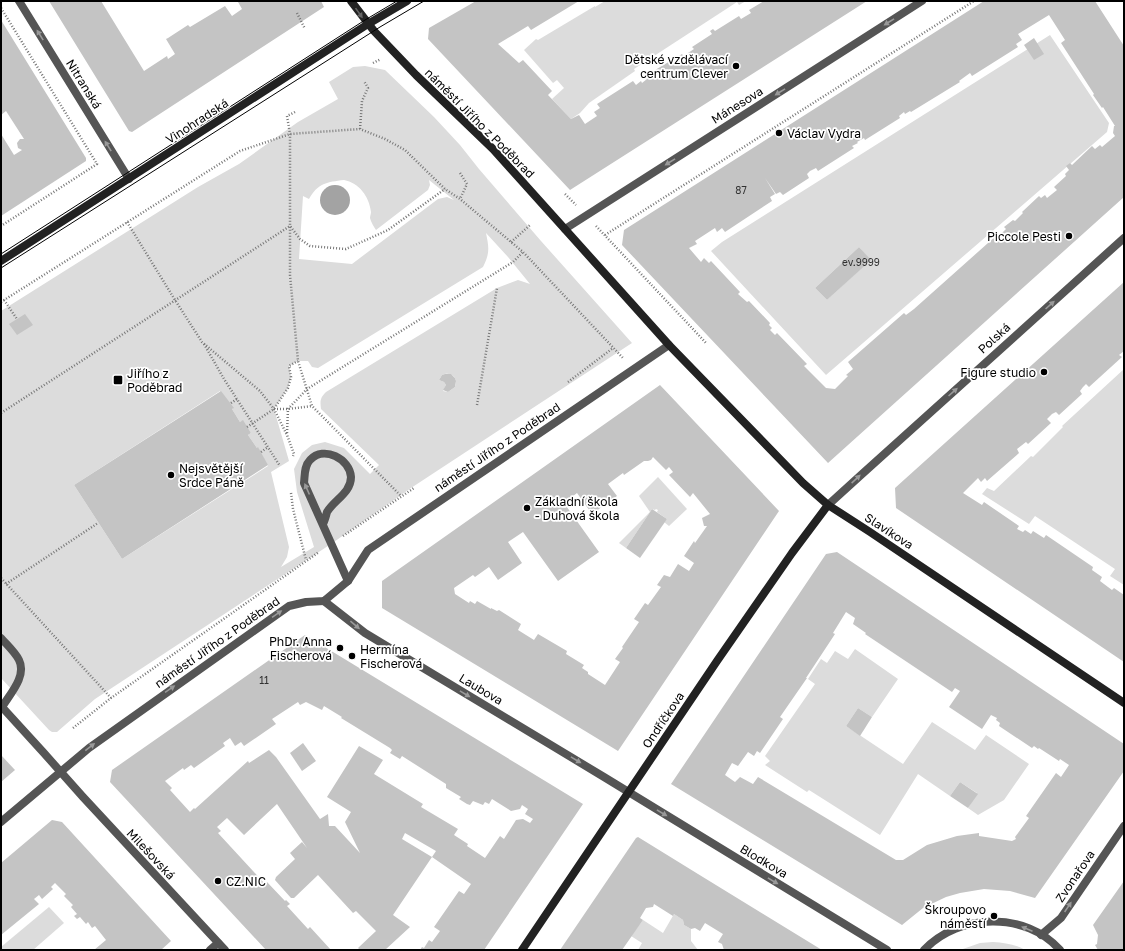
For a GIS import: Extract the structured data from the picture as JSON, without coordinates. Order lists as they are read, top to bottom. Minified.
{"streets":{"street":["Nitranská","Mánesova","Vinohradská","náměstí Jiřího z Poděbrad","Polská","Slavíkova","Laubova","Ondříčkova","Milešovská","Blodkova","Zvonařova"]},"crossings":[["Nitranská","Vinohradská"],["Mánesova","náměstí Jiřího z Poděbrad"],["Vinohradská","náměstí Jiřího z Poděbrad"],["náměstí Jiřího z Poděbrad","Slavíkova"],["náměstí Jiřího z Poděbrad","Laubova"],["náměstí Jiřího z Poděbrad","Milešovská"],["Polská","Slavíkova"],["Polská","Ondříčkova"],["Slavíkova","Ondříčkova"],["Laubova","Ondříčkova"],["Laubova","Blodkova"],["Ondříčkova","Blodkova"]],"one_way":["Nitranská","Mánesova","Polská","Laubova","Blodkova","Zvonařova"],"places":{"other":["Dětské vzdělávací centrum Clever","Václav Vydra","Piccole Pesti","Figure studio","Nejsvětější Srdce Páně","Základní škola - Duhová škola","PhDr. Anna Fischerová","Hermína Fischerová","CZ.NIC","Škroupovo náměstí"],"transit":["Jiřího z Poděbrad"]},"house_numbers":["87","ev.9999","11"]}
